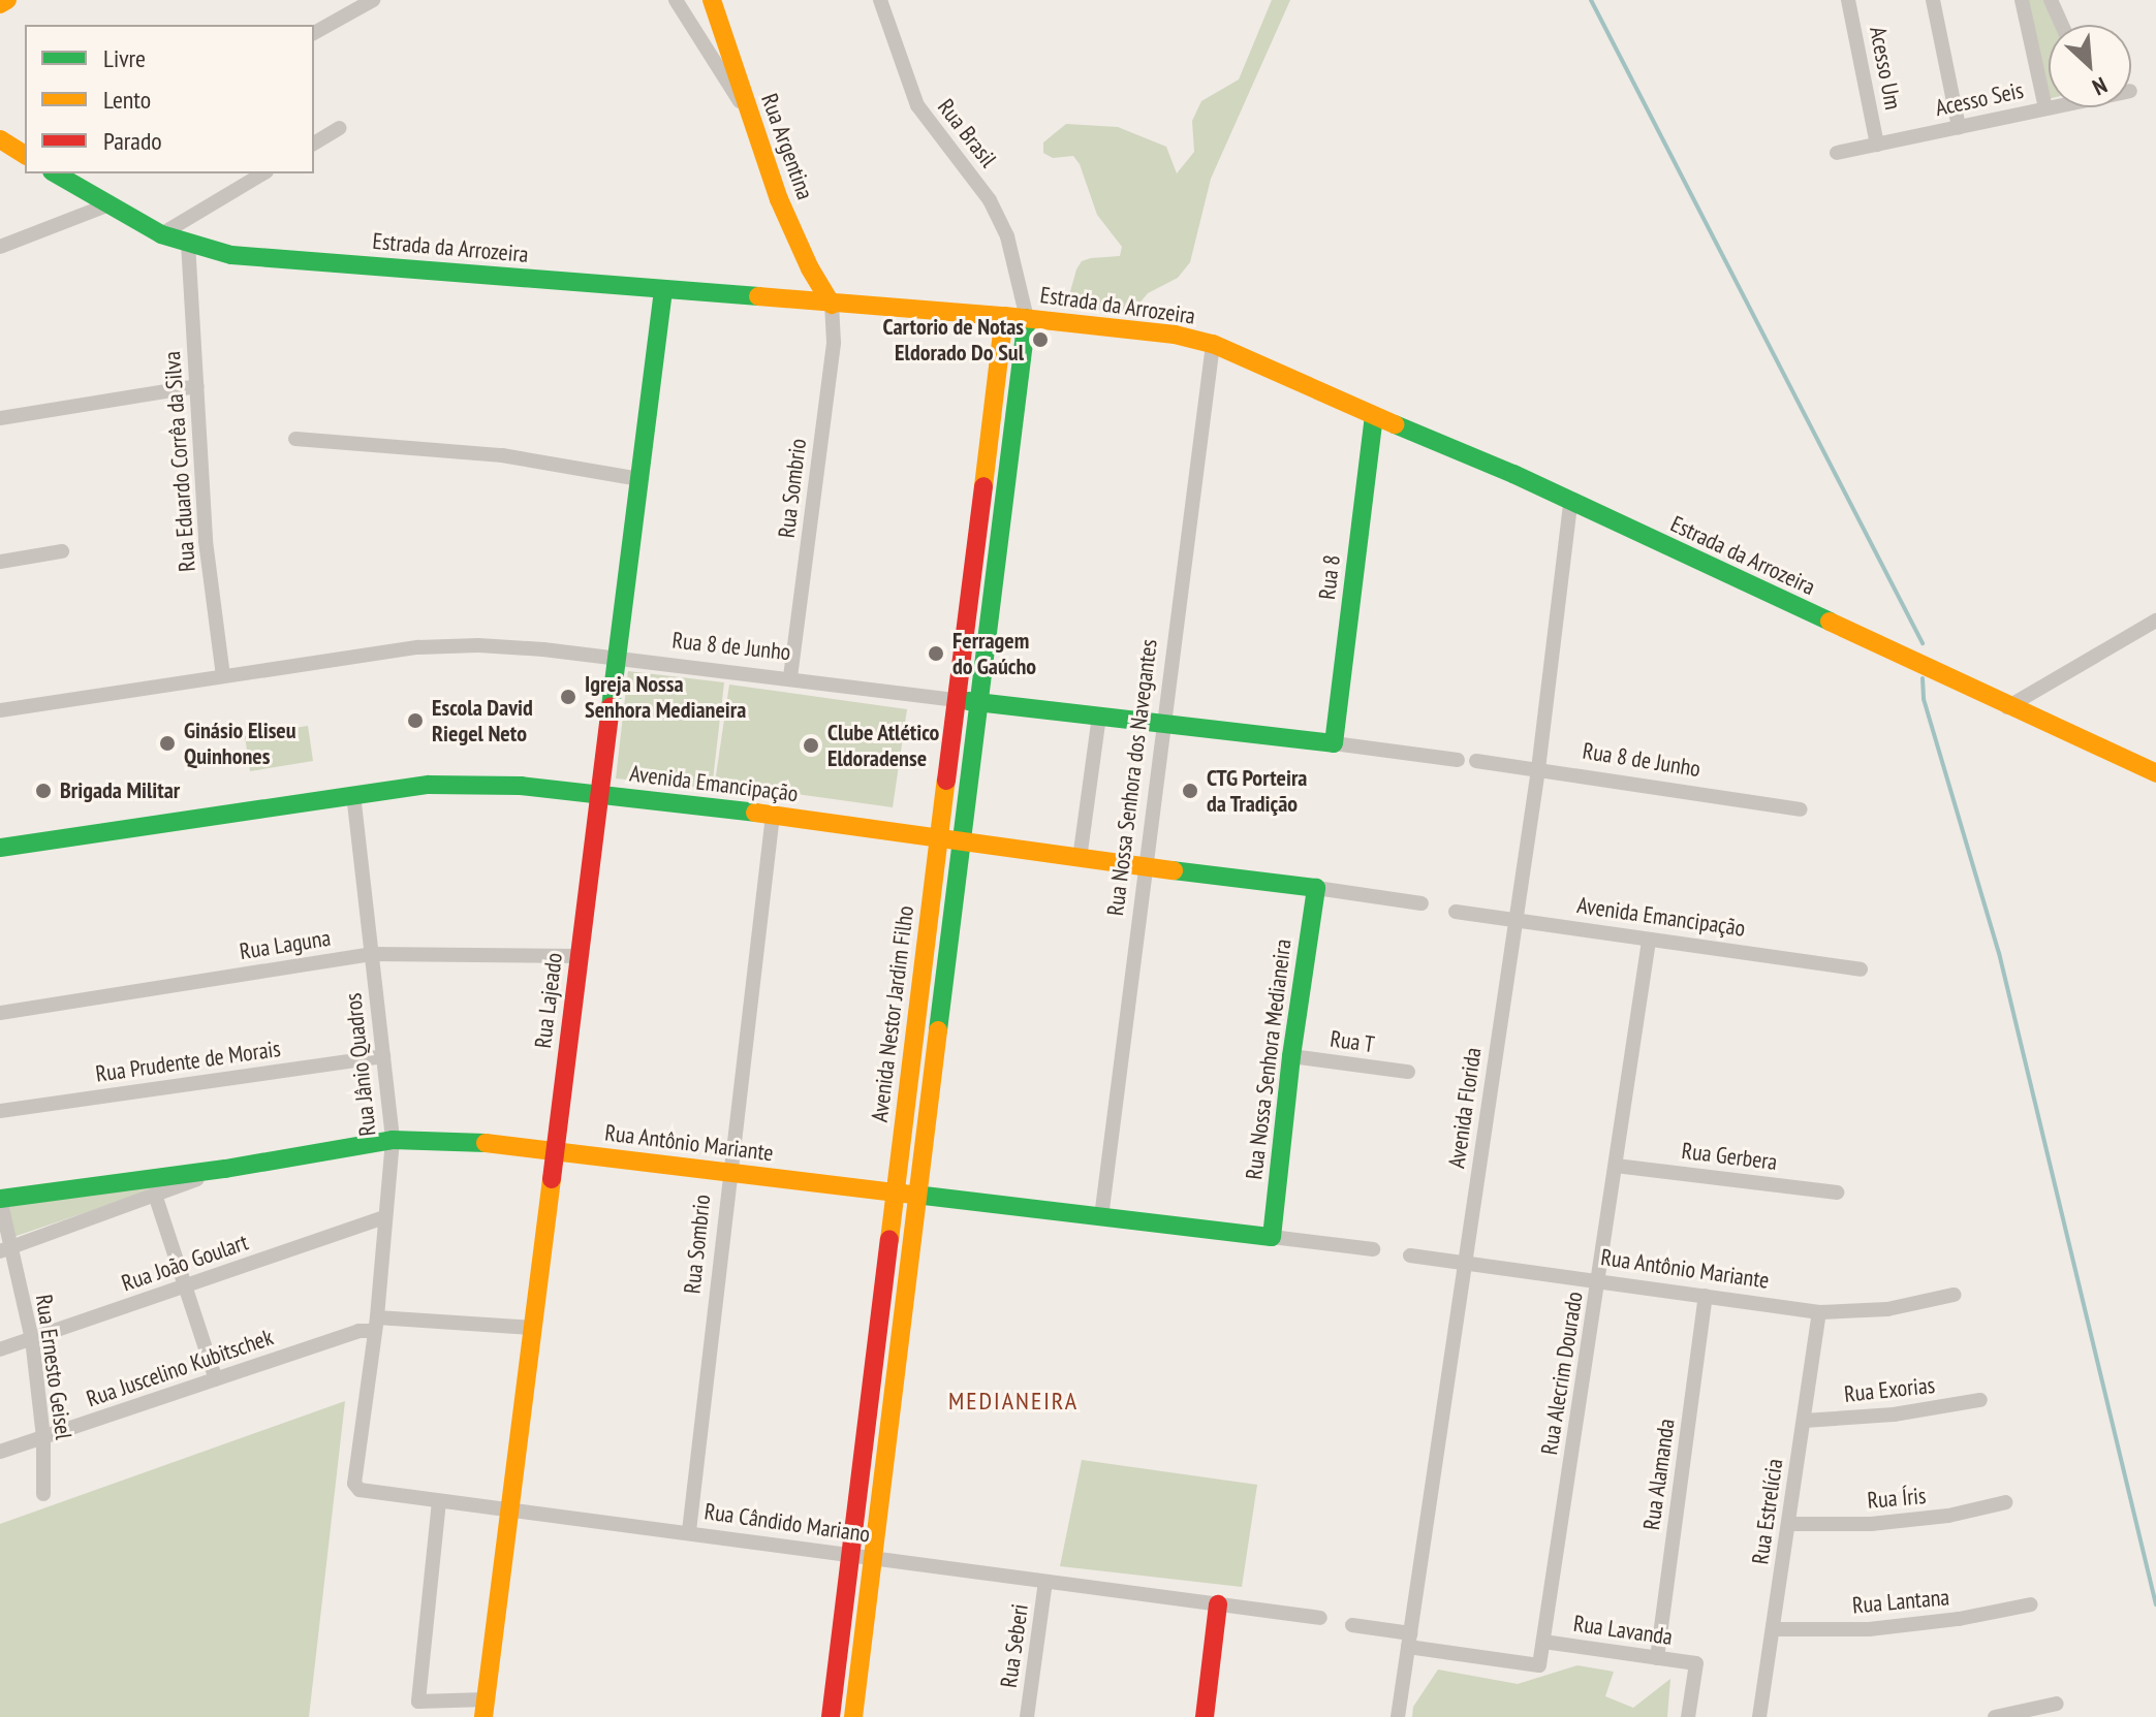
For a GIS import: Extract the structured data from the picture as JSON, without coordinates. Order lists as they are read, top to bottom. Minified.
{"streets":{"main road":["Rua Argentina","Estrada da Arrozeira","Rua 8","Rua 8 de Junho","Avenida Emancipação","Rua Lajeado","Avenida Nestor Jardim Filho","Rua Nossa Senhora Medianeira","Rua Antônio Mariante"],"street":["Acesso Um","Acesso Seis","Rua Brasil","Rua Eduardo Corrêa da Silva","Rua Sombrio","Rua Nossa Senhora dos Navegantes","Rua Laguna","Rua T","Rua Prudente de Morais","Rua Jânio Quadros","Avenida Florida","Rua Gerbera","Rua João Goulart","Rua Ernesto Geisel","Rua Juscelino Kubitschek","Rua Alecrim Dourado","Rua Exorias","Rua Alamanda","Rua Íris","Rua Estrelícia","Rua Cândido Mariano","Rua Lantana","Rua Lavanda","Rua Seberi"]},"crossings":[["Acesso Um","Acesso Seis"],["Rua Brasil","Estrada da Arrozeira"],["Rua Brasil","Avenida Nestor Jardim Filho"],["Rua Argentina","Estrada da Arrozeira"],["Rua Argentina","Rua Sombrio"],["Estrada da Arrozeira","Rua Eduardo Corrêa da Silva"],["Estrada da Arrozeira","Rua Sombrio"],["Estrada da Arrozeira","Rua 8"],["Estrada da Arrozeira","Rua Nossa Senhora dos Navegantes"],["Estrada da Arrozeira","Rua Lajeado"],["Estrada da Arrozeira","Avenida Nestor Jardim Filho"],["Estrada da Arrozeira","Avenida Florida"],["Rua Eduardo Corrêa da Silva","Rua 8 de Junho"],["Rua Sombrio","Rua 8 de Junho"],["Rua Sombrio","Avenida Emancipação"],["Rua Sombrio","Rua Antônio Mariante"],["Rua Sombrio","Rua Cândido Mariano"],["Rua 8","Rua 8 de Junho"],["Rua 8 de Junho","Rua Nossa Senhora dos Navegantes"],["Rua 8 de Junho","Rua Lajeado"],["Rua 8 de Junho","Avenida Nestor Jardim Filho"],["Rua 8 de Junho","Avenida Florida"],["Rua Nossa Senhora dos Navegantes","Avenida Emancipação"],["Rua Nossa Senhora dos Navegantes","Rua Antônio Mariante"],["Avenida Emancipação","Rua Lajeado"],["Avenida Emancipação","Avenida Nestor Jardim Filho"],["Avenida Emancipação","Rua Nossa Senhora Medianeira"],["Avenida Emancipação","Rua Jânio Quadros"],["Avenida Emancipação","Avenida Florida"],["Avenida Emancipação","Rua Alecrim Dourado"],["Rua Laguna","Rua Lajeado"],["Rua Laguna","Rua Jânio Quadros"],["Rua Lajeado","Rua Antônio Mariante"],["Rua Lajeado","Rua Juscelino Kubitschek"],["Rua Lajeado","Rua Cândido Mariano"],["Avenida Nestor Jardim Filho","Rua Antônio Mariante"],["Avenida Nestor Jardim Filho","Rua Cândido Mariano"],["Rua T","Rua Nossa Senhora Medianeira"],["Rua Nossa Senhora Medianeira","Rua Antônio Mariante"],["Rua Prudente de Morais","Rua Jânio Quadros"],["Rua Jânio Quadros","Rua Antônio Mariante"],["Rua Jânio Quadros","Rua João Goulart"],["Rua Jânio Quadros","Rua Juscelino Kubitschek"],["Rua Jânio Quadros","Rua Cândido Mariano"],["Avenida Florida","Rua Antônio Mariante"],["Avenida Florida","Rua Alecrim Dourado"],["Rua Antônio Mariante","Rua Ernesto Geisel"],["Rua Antônio Mariante","Rua Alecrim Dourado"],["Rua Antônio Mariante","Rua Alamanda"],["Rua Antônio Mariante","Rua Estrelícia"],["Rua Gerbera","Rua Alecrim Dourado"],["Rua João Goulart","Rua Ernesto Geisel"],["Rua Ernesto Geisel","Rua Juscelino Kubitschek"],["Rua Alecrim Dourado","Rua Lavanda"],["Rua Exorias","Rua Estrelícia"],["Rua Alamanda","Rua Lavanda"],["Rua Íris","Rua Estrelícia"],["Rua Estrelícia","Rua Lantana"],["Rua Cândido Mariano","Rua Seberi"]],"districts":["MEDIANEIRA"],"places":["Cartorio de Notas Eldorado Do Sul","Ferragem do Gaúcho","Igreja Nossa Senhora Medianeira","Escola David Riegel Neto","Ginásio Eliseu Quinhones","Clube Atlético Eldoradense","Brigada Militar","CTG Porteira da Tradição"],"legend":["Livre","Lento","Parado"],"north":"bottom right"}
